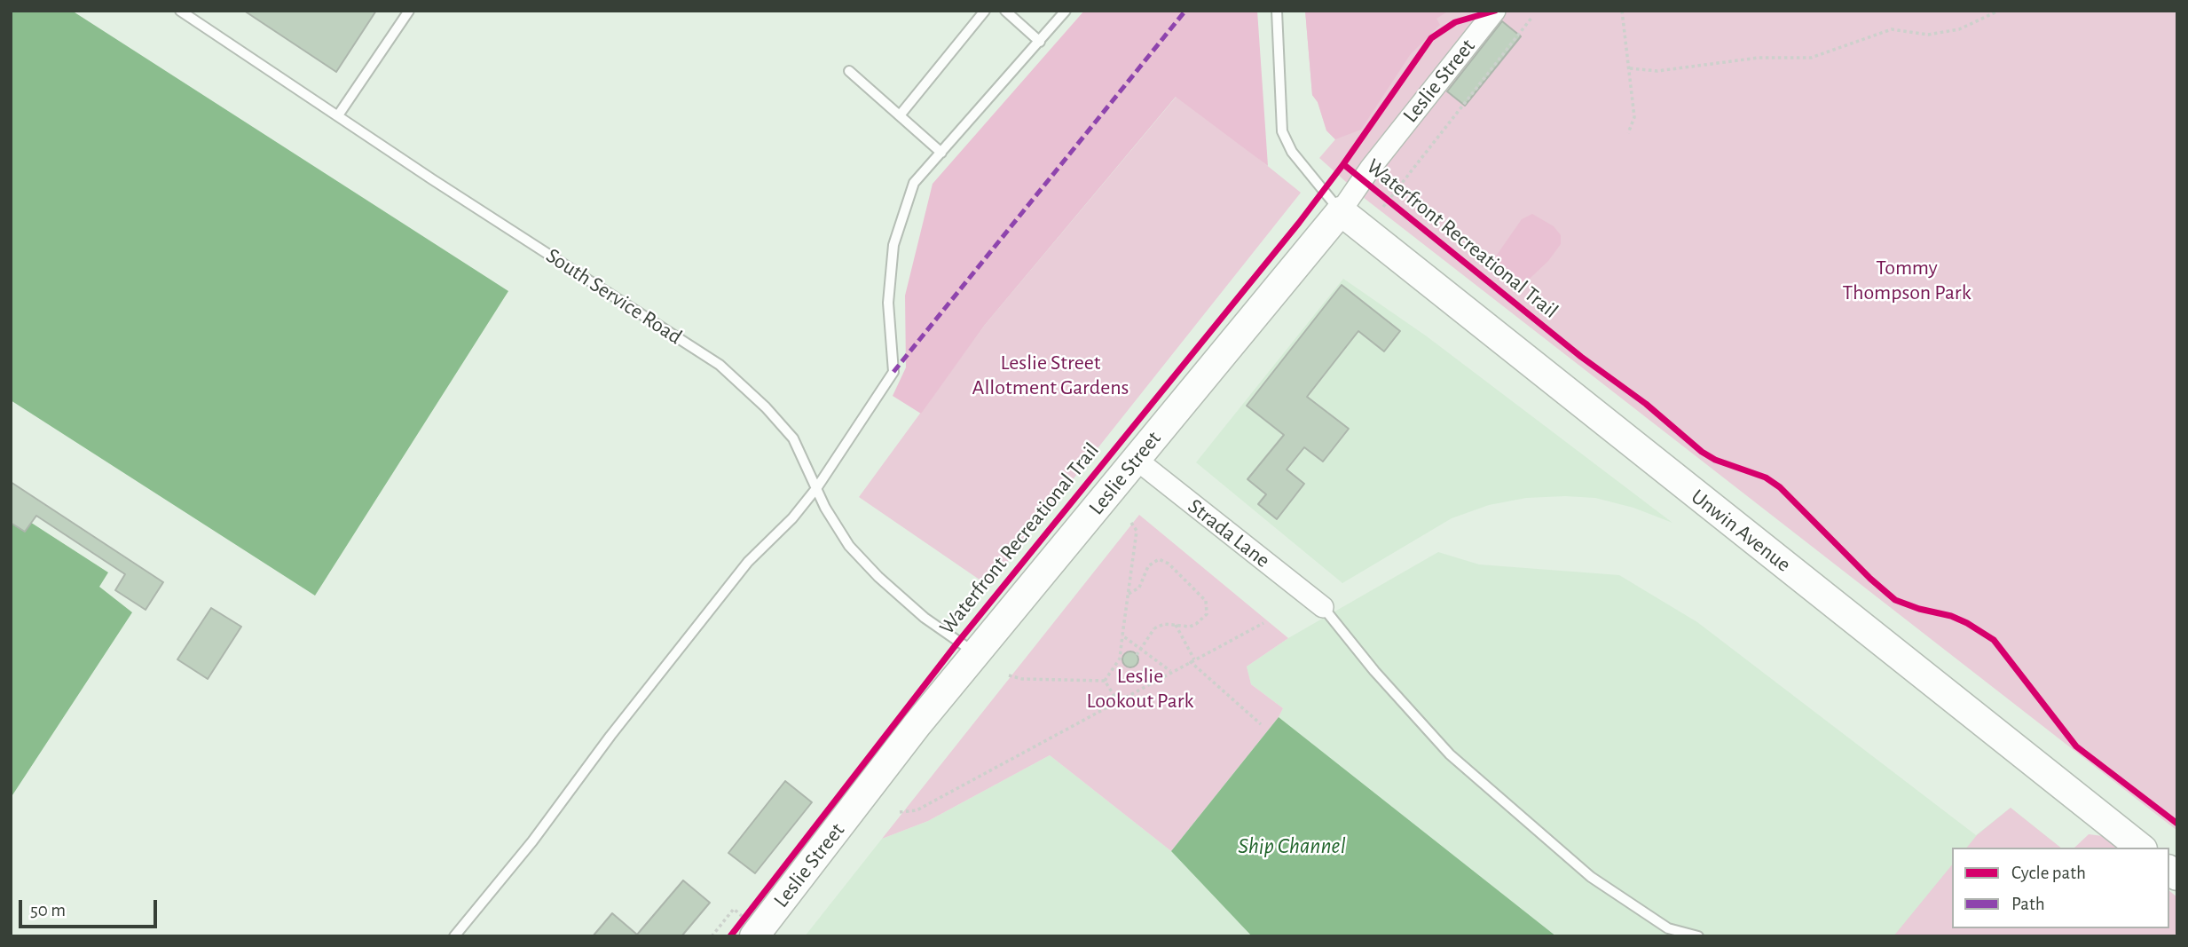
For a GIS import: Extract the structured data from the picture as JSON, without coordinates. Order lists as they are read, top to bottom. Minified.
{"streets":{"street":["Leslie Street","Unwin Avenue","Strada Lane"],"lane":["South Service Road"],"cycle path":["Waterfront Recreational Trail"]},"crossings":[["Leslie Street","Waterfront Recreational Trail"],["Leslie Street","South Service Road"],["Leslie Street","Unwin Avenue"],["Leslie Street","Strada Lane"]],"water":["Ship Channel"],"parks":["Tommy Thompson Park","Leslie Street Allotment Gardens","Leslie Lookout Park"],"legend":["Cycle path","Path"],"scale_bar":"50 m"}
